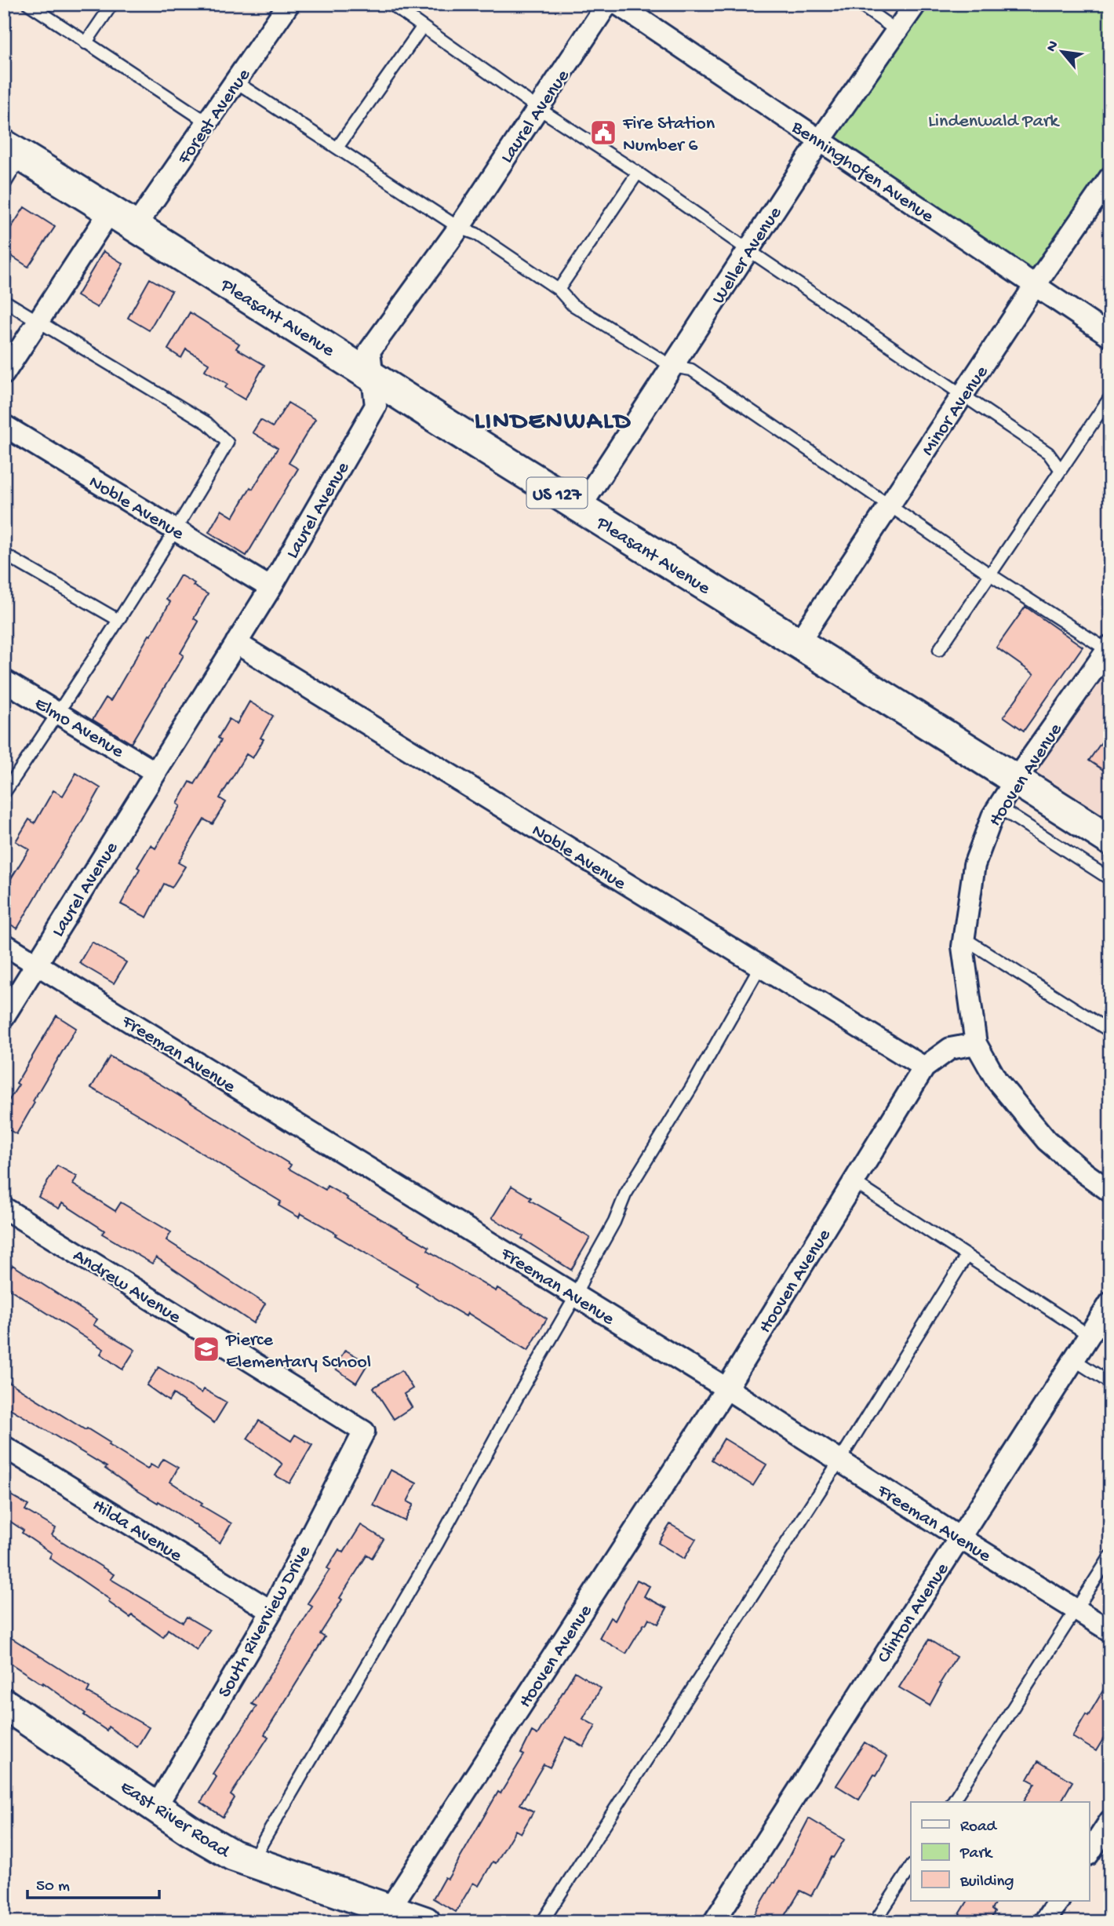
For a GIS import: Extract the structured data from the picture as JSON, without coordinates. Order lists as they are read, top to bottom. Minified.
{"streets":{"main road":["Pleasant Avenue","US 127","East River Road"],"street":["Forest Avenue","Laurel Avenue","Benninghofen Avenue","Weller Avenue","Minor Avenue","Noble Avenue","Elmo Avenue","Hooven Avenue","Freeman Avenue","Andrew Avenue","Hilda Avenue","Clinton Avenue","South Riverview Drive"]},"crossings":[["Forest Avenue","Pleasant Avenue"],["Laurel Avenue","Pleasant Avenue"],["Laurel Avenue","Noble Avenue"],["Laurel Avenue","Elmo Avenue"],["Laurel Avenue","Freeman Avenue"],["Benninghofen Avenue","Weller Avenue"],["Benninghofen Avenue","Minor Avenue"],["Weller Avenue","Pleasant Avenue"],["Pleasant Avenue","Minor Avenue"],["Pleasant Avenue","Hooven Avenue"],["Noble Avenue","Hooven Avenue"],["Hooven Avenue","Freeman Avenue"],["Hooven Avenue","East River Road"],["Freeman Avenue","Clinton Avenue"],["Andrew Avenue","South Riverview Drive"],["Hilda Avenue","South Riverview Drive"],["South Riverview Drive","East River Road"]],"districts":["LINDENWALD"],"parks":["Lindenwald Park"],"places":{"public building":["Fire Station Number 6"],"school or university":["Pierce Elementary School"]},"legend":["Road","Park","Building"],"scale_bar":"50 m","north":"top left"}
